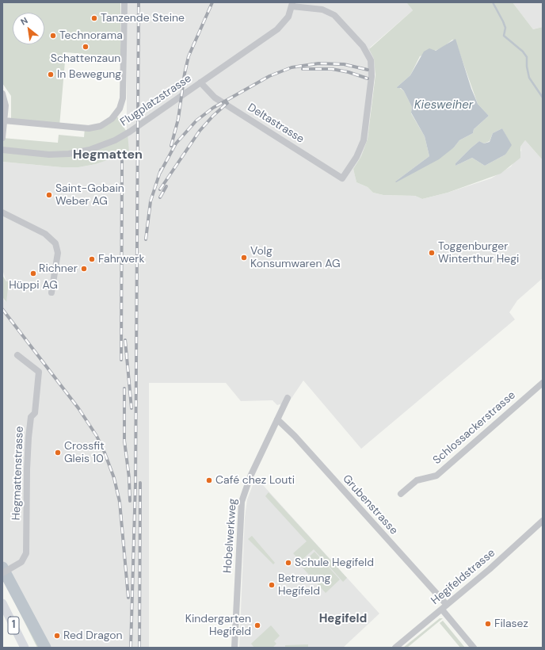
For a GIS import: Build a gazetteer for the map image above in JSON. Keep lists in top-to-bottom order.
{
  "streets": {
    "main road": ["1"],
    "street": [
      "Flugplatzstrasse",
      "Deltastrasse",
      "Schlossackerstrasse",
      "Hegmattenstrasse",
      "Grubenstrasse",
      "Hobelwerkweg",
      "Hegifeldstrasse"
    ]
  },
  "crossings": [
    ["Flugplatzstrasse", "Deltastrasse"],
    ["Grubenstrasse", "Hobelwerkweg"],
    ["Grubenstrasse", "Hegifeldstrasse"]
  ],
  "districts": ["Hegmatten", "Hegifeld"],
  "water": ["Kiesweiher"],
  "places": [
    "Tanzende Steine",
    "Technorama",
    "Schattenzaun",
    "In Bewegung",
    "Saint-Gobain Weber AG",
    "Toggenburger Winterthur Hegi",
    "Volg Konsumwaren AG",
    "Fahrwerk",
    "Richner",
    "Hüppi AG",
    "Crossfit Gleis 10",
    "Café chez Louti",
    "Schule Hegifeld",
    "Betreuung Hegifeld",
    "Filasez",
    "Kindergarten Hegifeld",
    "Red Dragon"
  ],
  "north": "top left"
}
